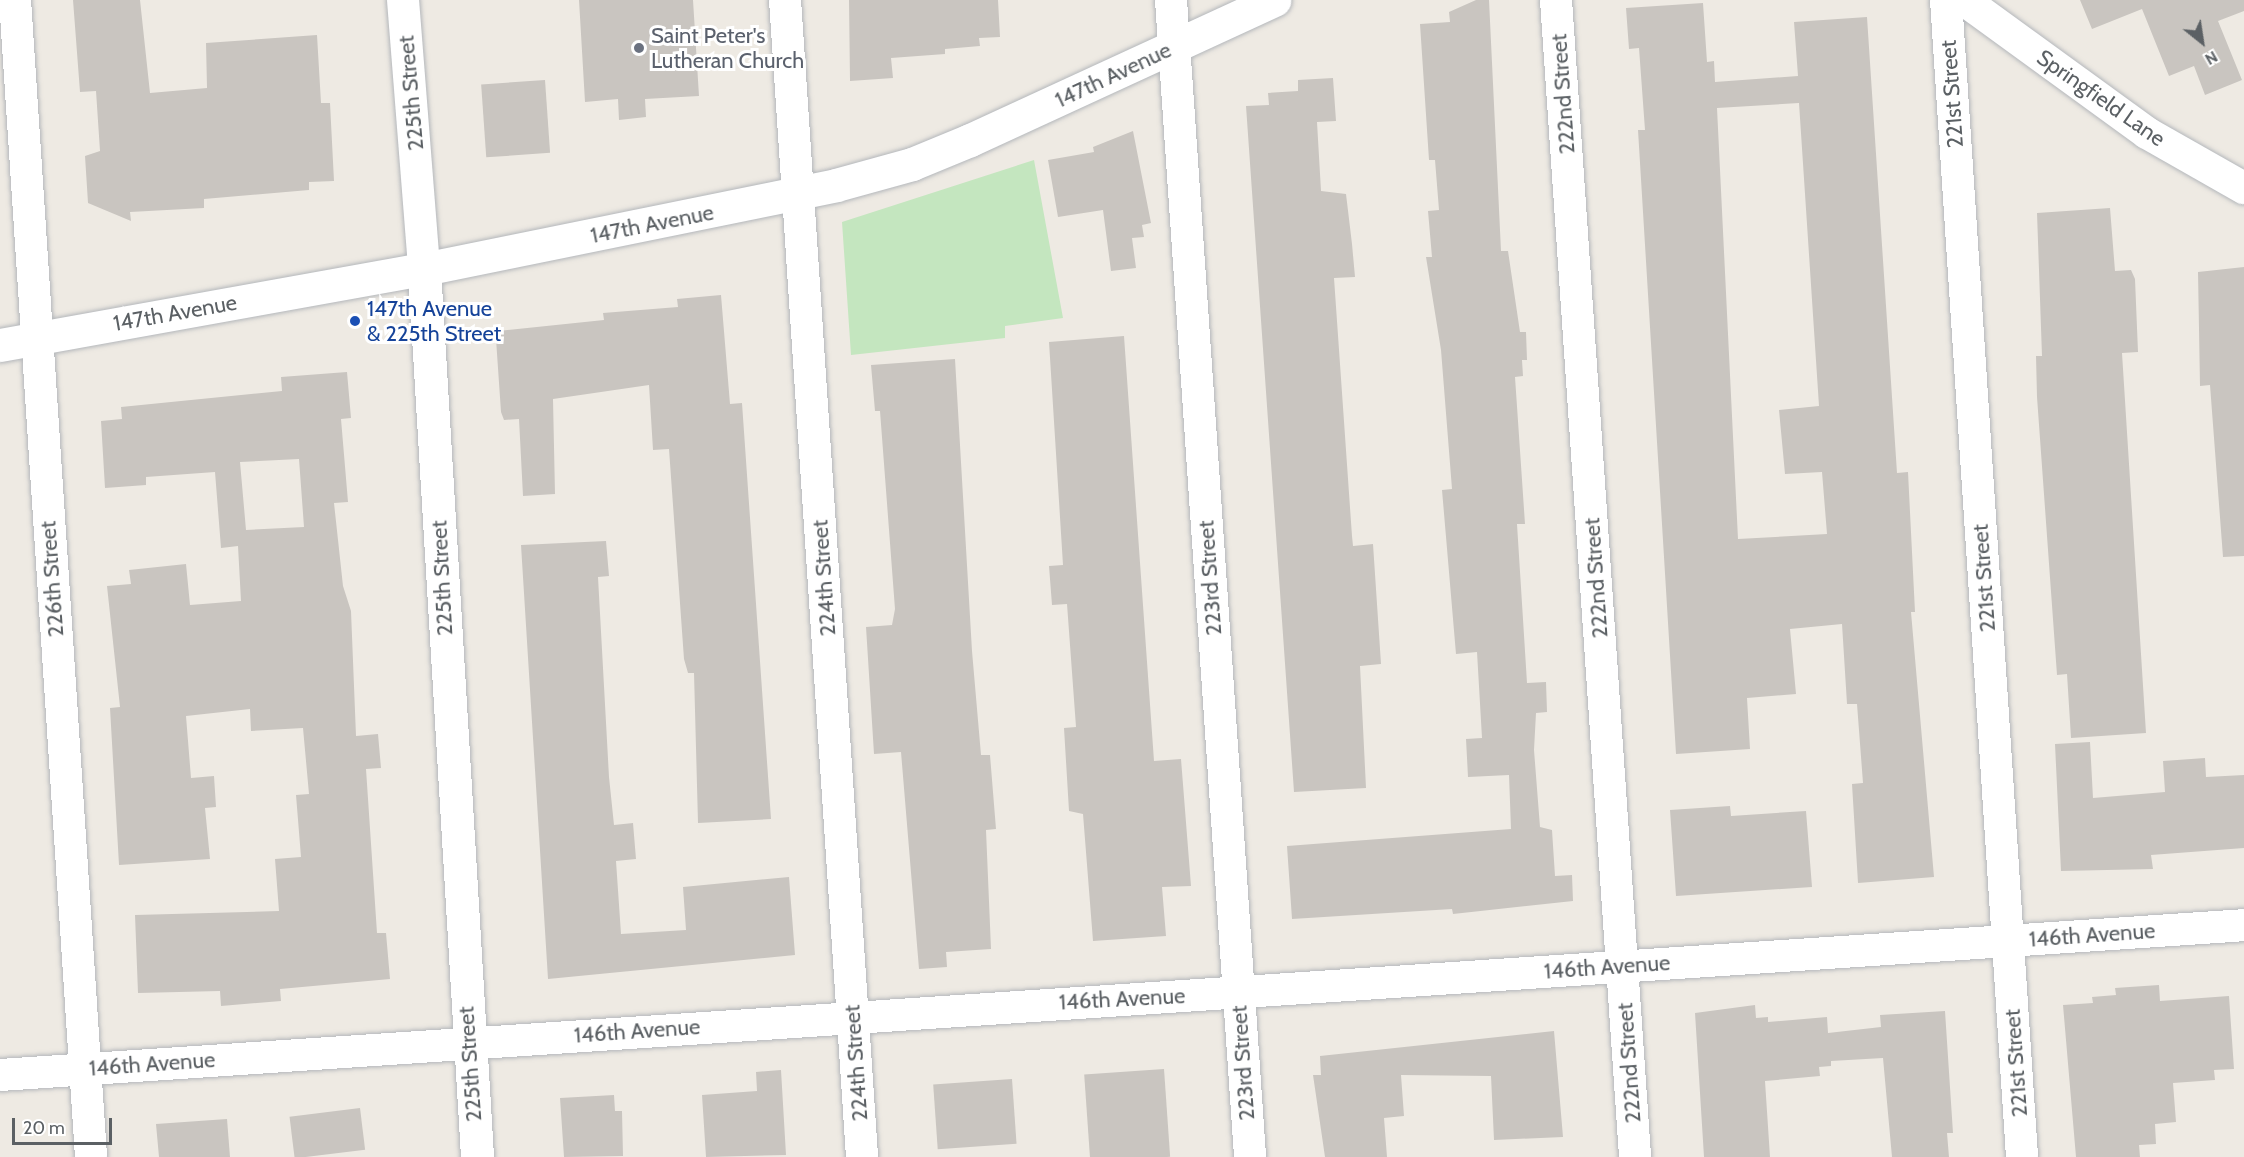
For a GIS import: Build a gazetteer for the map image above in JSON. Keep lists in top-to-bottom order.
{
  "streets": {
    "street": [
      "147th Avenue",
      "225th Street",
      "222nd Street",
      "221st Street",
      "Springfield Lane",
      "224th Street",
      "223rd Street",
      "226th Street",
      "146th Avenue"
    ]
  },
  "crossings": [
    ["147th Avenue", "225th Street"],
    ["147th Avenue", "224th Street"],
    ["147th Avenue", "223rd Street"],
    ["147th Avenue", "226th Street"],
    ["225th Street", "146th Avenue"],
    ["222nd Street", "146th Avenue"],
    ["221st Street", "146th Avenue"],
    ["224th Street", "146th Avenue"],
    ["223rd Street", "146th Avenue"],
    ["226th Street", "146th Avenue"]
  ],
  "places": ["Saint Peter's Lutheran Church", "147th Avenue & 225th Street"],
  "scale_bar": "20 m",
  "north": "bottom right"
}
